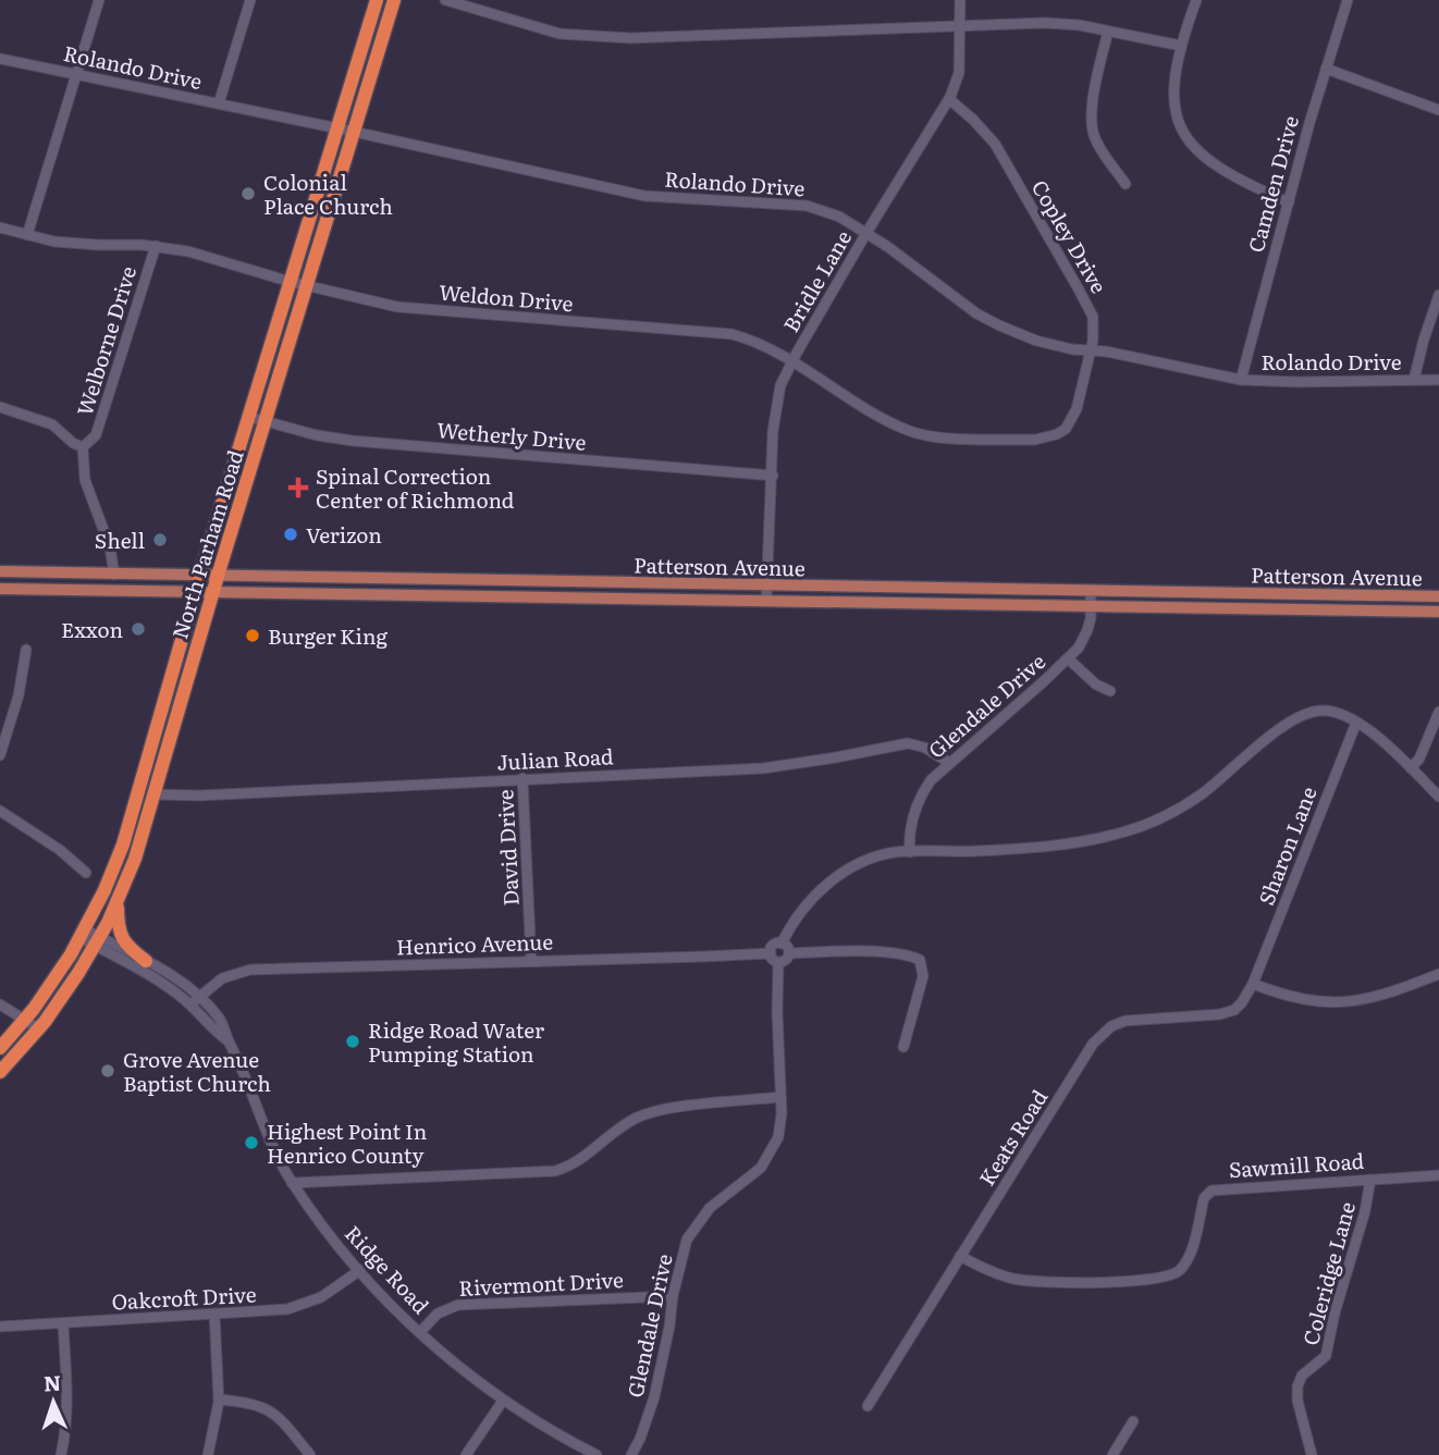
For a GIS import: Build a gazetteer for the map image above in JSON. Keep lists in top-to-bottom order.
{
  "streets": {
    "highway": ["North Parham Road"],
    "main road": ["Patterson Avenue"],
    "street": [
      "Rolando Drive",
      "Camden Drive",
      "Copley Drive",
      "Bridle Lane",
      "Weldon Drive",
      "Welborne Drive",
      "Wetherly Drive",
      "Glendale Drive",
      "Julian Road",
      "Sharon Lane",
      "David Drive",
      "Henrico Avenue",
      "Keats Road",
      "Sawmill Road",
      "Ridge Road",
      "Coleridge Lane",
      "Rivermont Drive",
      "Oakcroft Drive"
    ]
  },
  "crossings": [
    ["Rolando Drive", "Camden Drive"],
    ["Rolando Drive", "Copley Drive"],
    ["Rolando Drive", "Bridle Lane"],
    ["Rolando Drive", "North Parham Road"],
    ["Copley Drive", "Bridle Lane"],
    ["Copley Drive", "Weldon Drive"],
    ["Bridle Lane", "Weldon Drive"],
    ["Bridle Lane", "Wetherly Drive"],
    ["Bridle Lane", "Patterson Avenue"],
    ["Weldon Drive", "Welborne Drive"],
    ["Weldon Drive", "North Parham Road"],
    ["Welborne Drive", "Patterson Avenue"],
    ["Wetherly Drive", "North Parham Road"],
    ["North Parham Road", "Patterson Avenue"],
    ["North Parham Road", "Julian Road"],
    ["North Parham Road", "Ridge Road"],
    ["Patterson Avenue", "Glendale Drive"],
    ["Glendale Drive", "Julian Road"],
    ["Glendale Drive", "Henrico Avenue"],
    ["Glendale Drive", "Rivermont Drive"],
    ["Julian Road", "David Drive"],
    ["Sharon Lane", "Keats Road"],
    ["David Drive", "Henrico Avenue"],
    ["Henrico Avenue", "Ridge Road"],
    ["Keats Road", "Sawmill Road"],
    ["Sawmill Road", "Coleridge Lane"],
    ["Ridge Road", "Rivermont Drive"],
    ["Ridge Road", "Oakcroft Drive"]
  ],
  "places": {
    "other": [
      "Colonial Place Church",
      "Verizon",
      "Shell",
      "Exxon",
      "Burger King",
      "Ridge Road Water Pumping Station",
      "Grove Avenue Baptist Church",
      "Highest Point In Henrico County"
    ],
    "health": ["Spinal Correction Center of Richmond"]
  },
  "north": "top"
}
